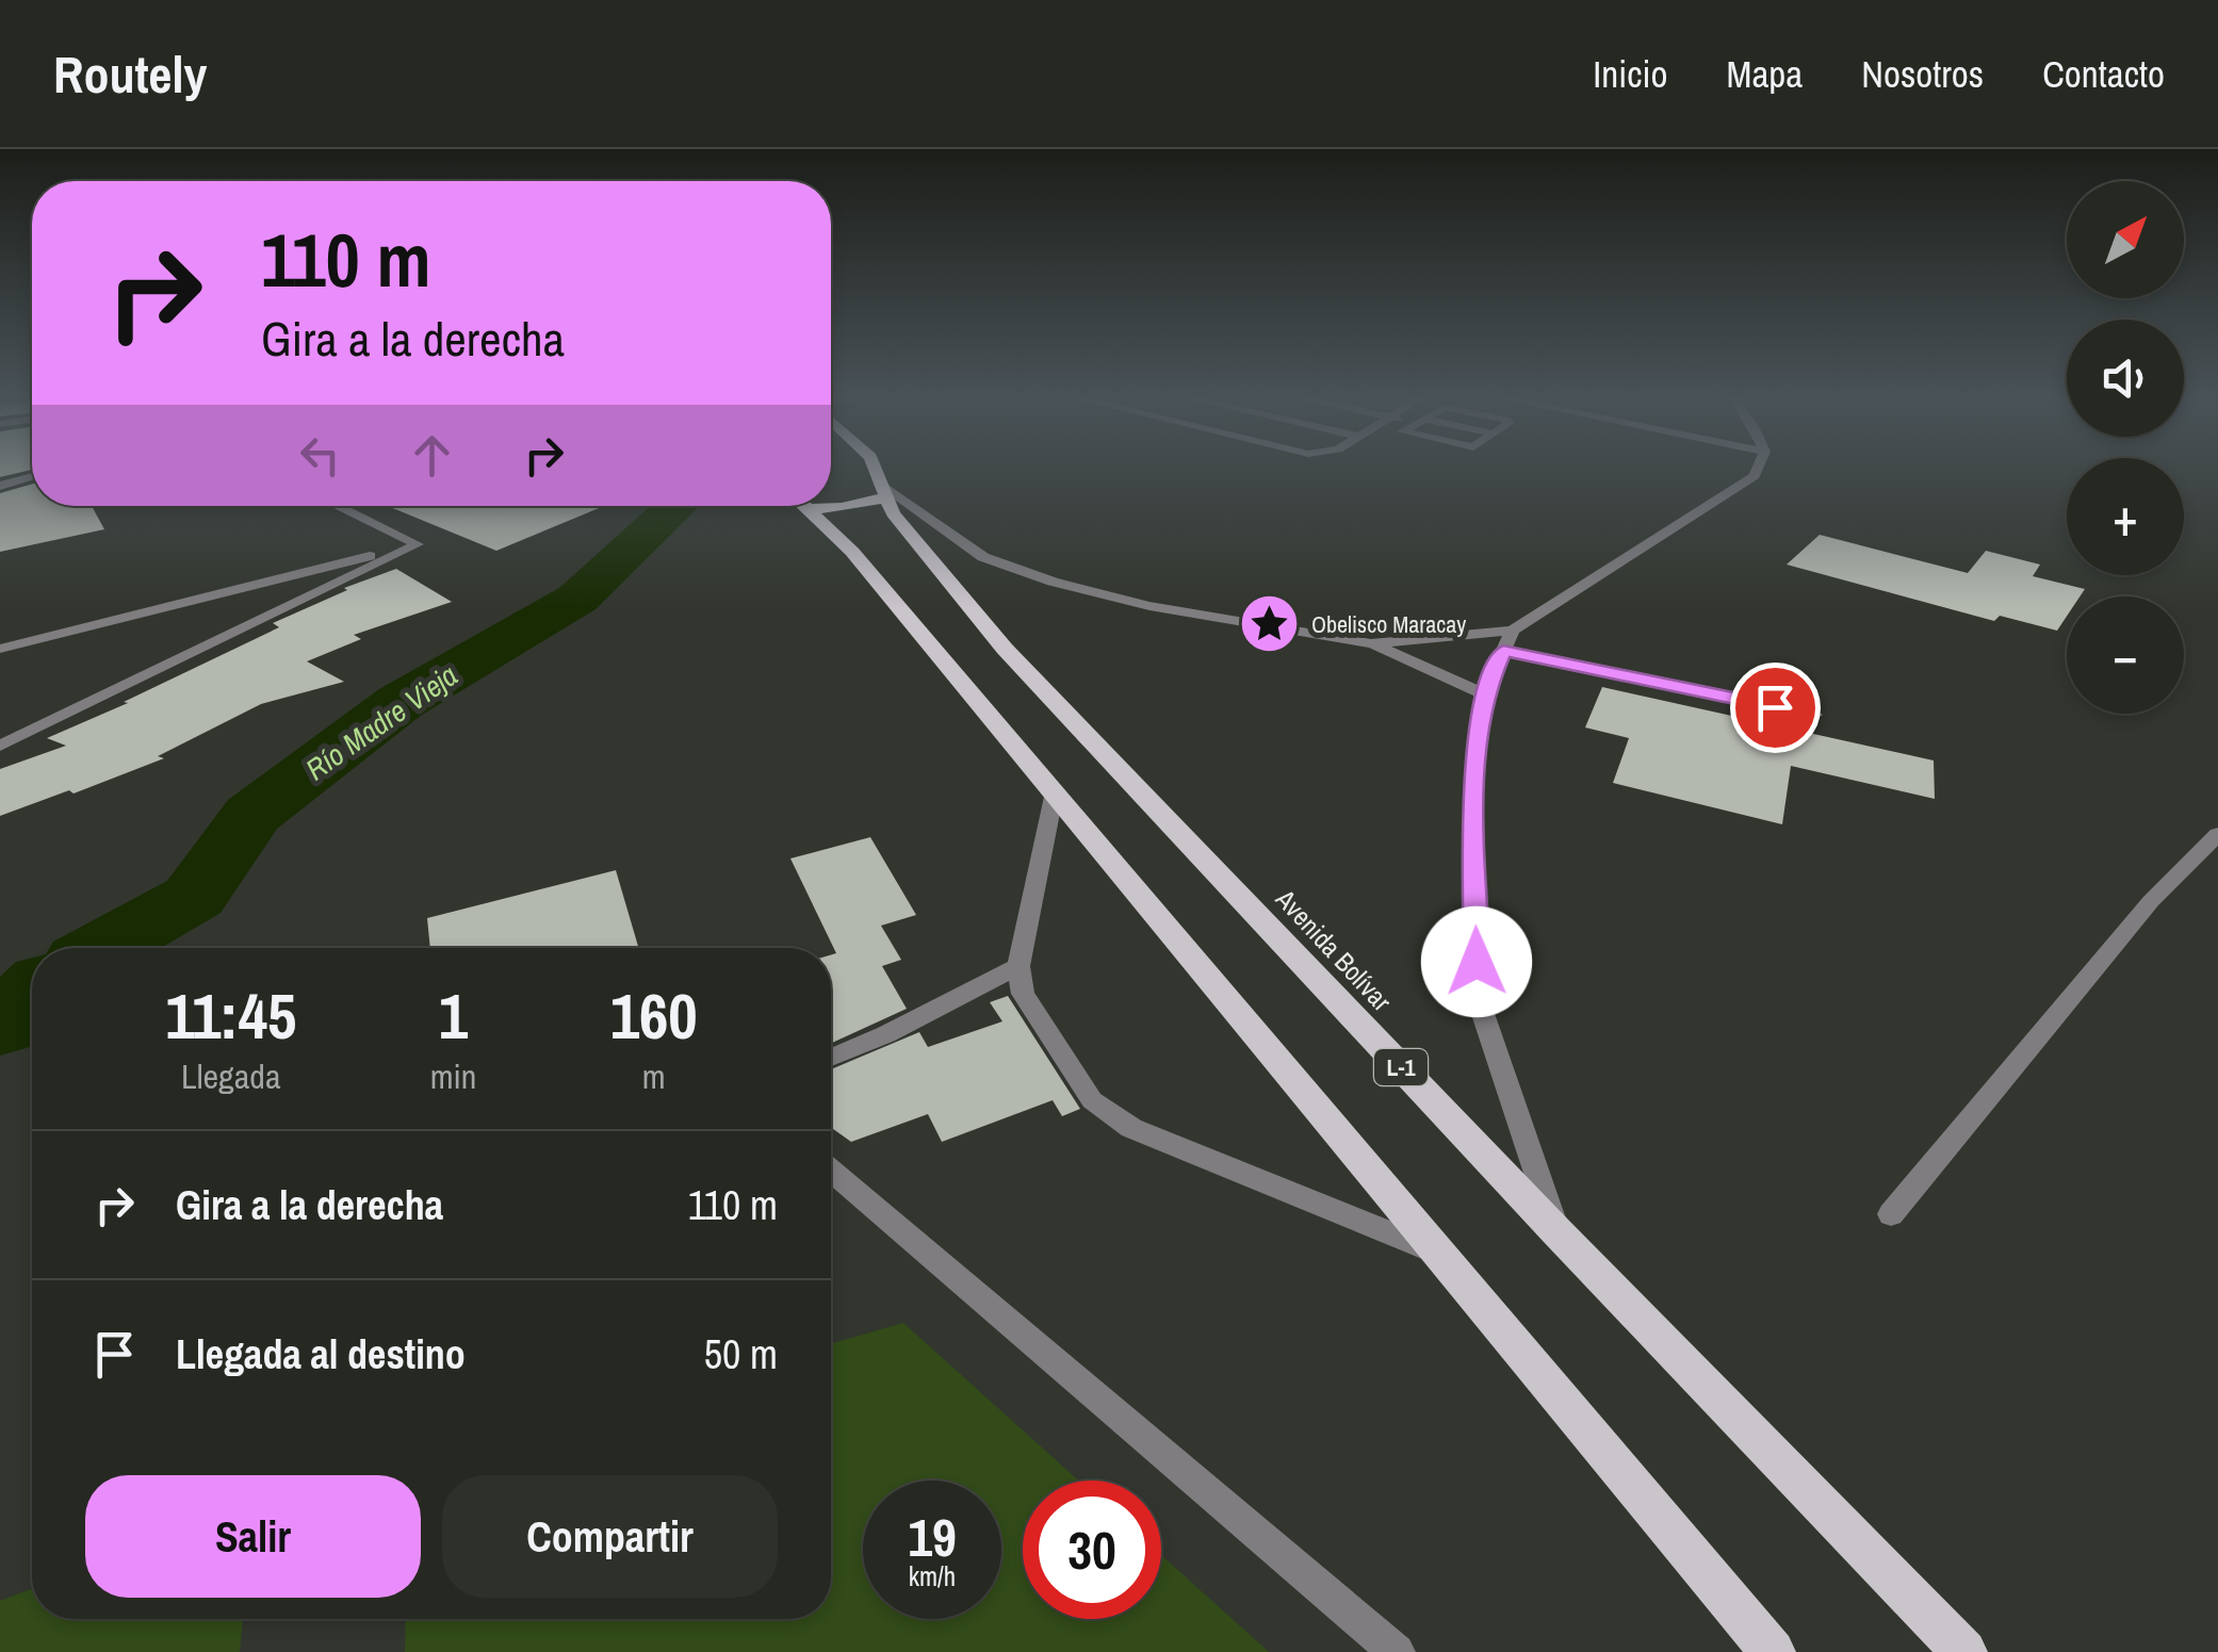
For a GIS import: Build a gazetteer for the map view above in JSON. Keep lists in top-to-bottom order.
{
  "streets": {
    "main road": ["Avenida Bolívar", "L-1"]
  },
  "water": ["Río Madre Vieja"],
  "places": {
    "place": ["Obelisco Maracay"]
  },
  "north": "top right",
  "page": {
    "header": "Routely",
    "nav": [
      "Inicio",
      "Mapa",
      "Nosotros",
      "Contacto"
    ],
    "map_buttons": ["+", "−"],
    "turn": ["110 m", "Gira a la derecha"],
    "eta": [
      "11:45",
      "Llegada",
      "1",
      "min",
      "160",
      "m"
    ],
    "list": [
      {
        "name": "Gira a la derecha",
        "value": "110 m"
      },
      {
        "name": "Llegada al destino",
        "value": "50 m"
      }
    ],
    "buttons": ["Salir", "Compartir"],
    "speed": "19 km/h",
    "limit": "30"
  }
}
